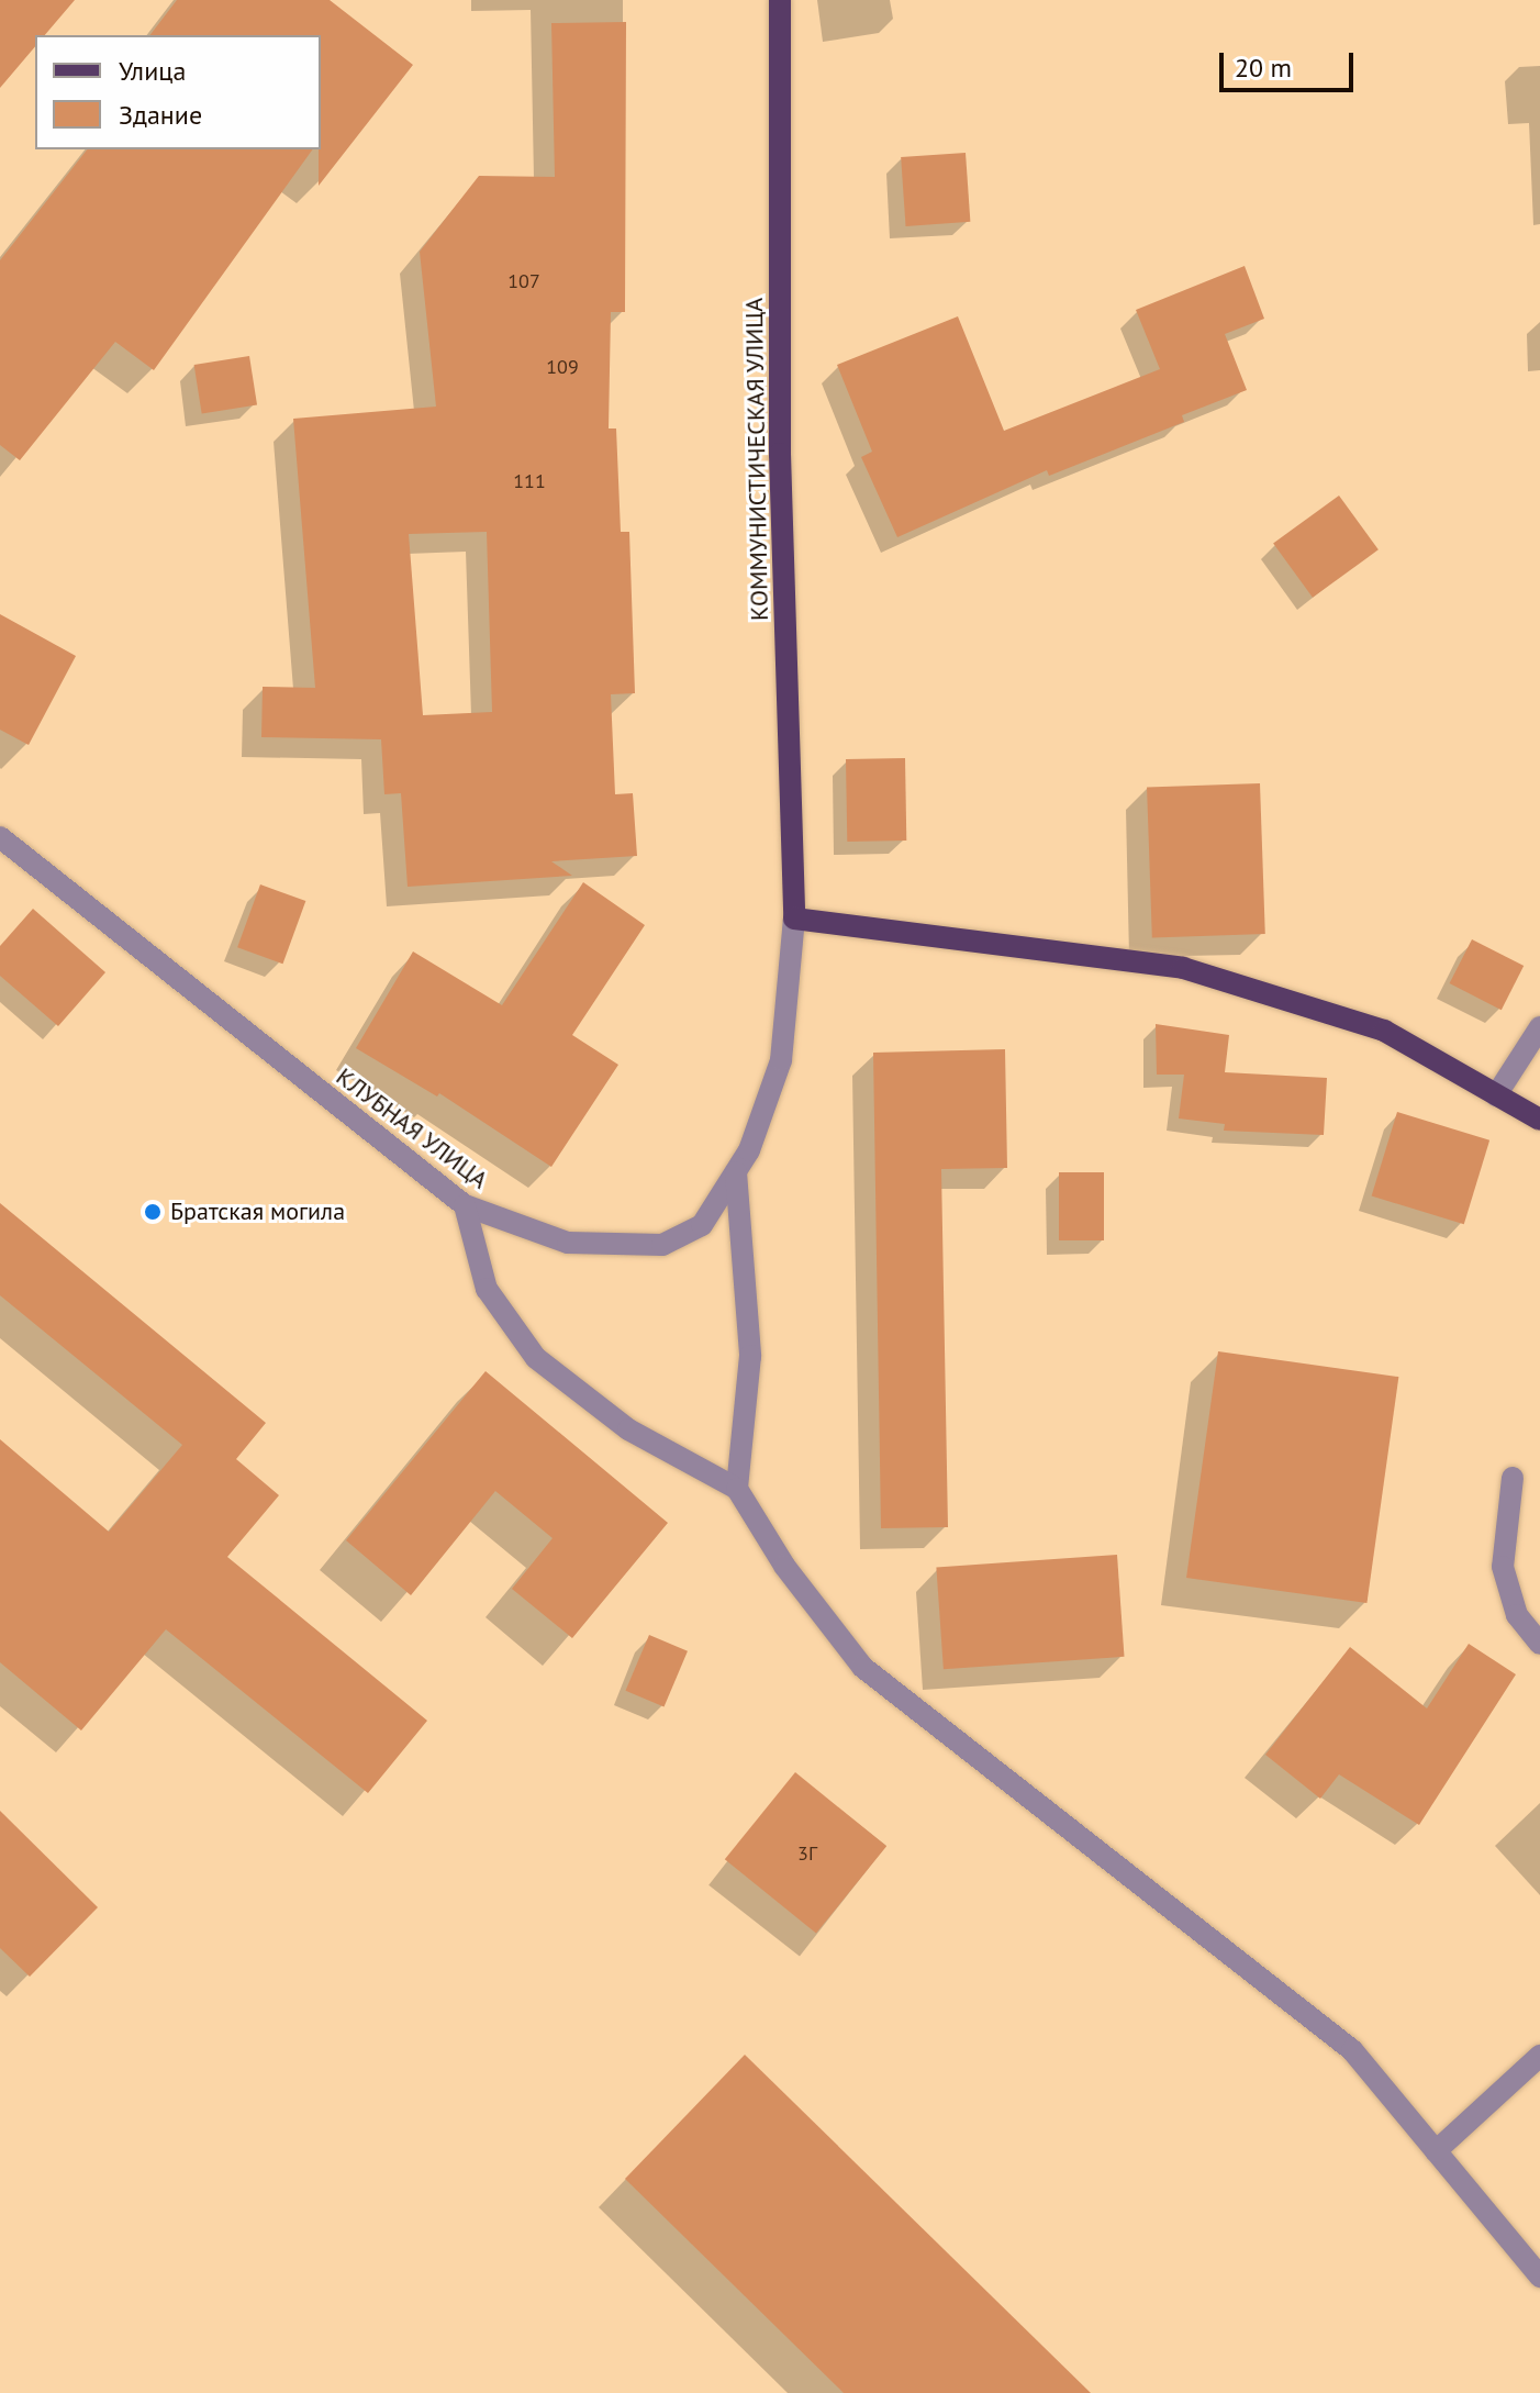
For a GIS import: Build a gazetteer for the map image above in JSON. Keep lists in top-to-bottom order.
{
  "streets": {
    "main road": ["КОММУНИСТИЧЕСКАЯ УЛИЦА"],
    "street": ["КЛУБНАЯ УЛИЦА"]
  },
  "crossings": [
    ["КОММУНИСТИЧЕСКАЯ УЛИЦА", "КЛУБНАЯ УЛИЦА"]
  ],
  "places": ["Братская могила"],
  "house_numbers": [
    "107",
    "109",
    "111",
    "3Г"
  ],
  "legend": ["Улица", "Здание"],
  "scale_bar": "20 m"
}
